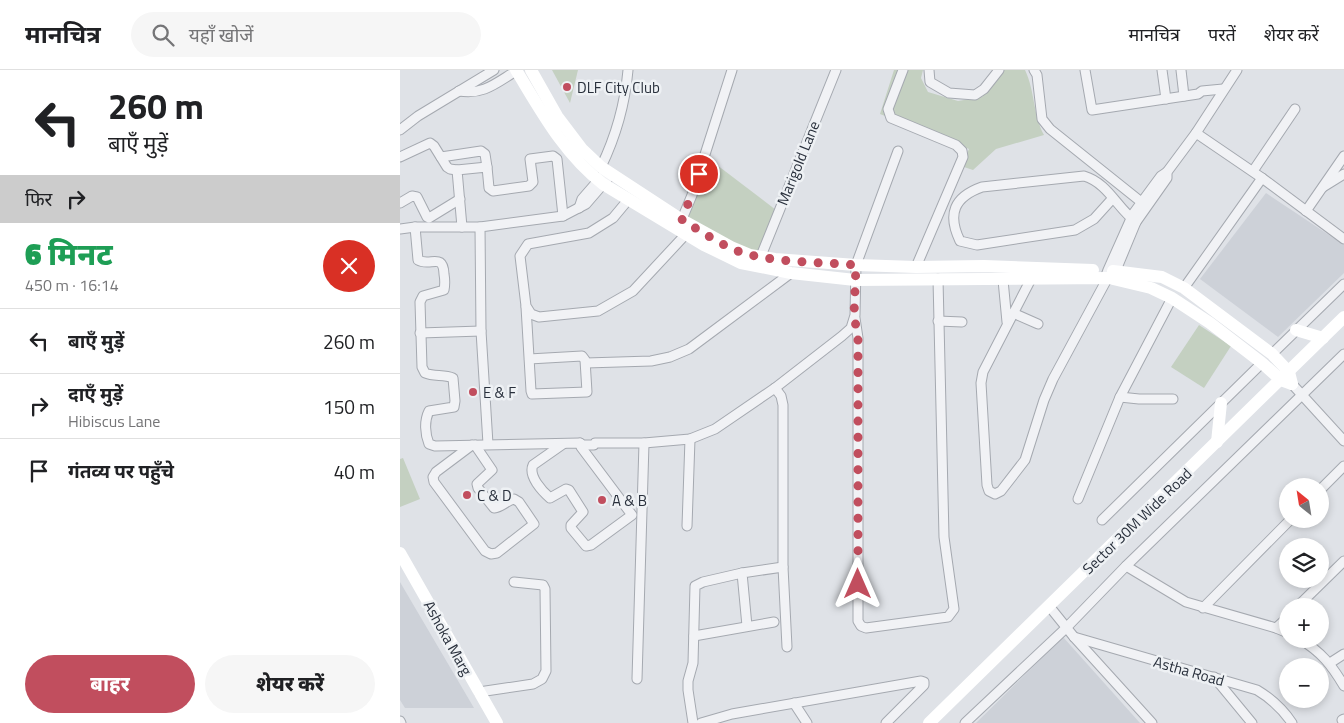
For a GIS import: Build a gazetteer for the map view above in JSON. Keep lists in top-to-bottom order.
{
  "streets": {
    "street": [
      "Marigold Lane",
      "Sector 30M Wide Road",
      "Ashoka Marg",
      "Astha Road"
    ]
  },
  "places": [
    "DLF City Club",
    "E & F",
    "C & D",
    "A & B"
  ],
  "north": "top left",
  "page": {
    "header": "मानचित्र",
    "search": "यहाँ खोजें",
    "nav": ["मानचित्र", "परतें", "शेयर करें"],
    "turn": ["260 m", "बाएँ मुड़ें"],
    "then": "फिर",
    "heading": ["6 मिनट", "450 m · 16:14"],
    "list": [
      {
        "name": "बाएँ मुड़ें",
        "value": "260 m"
      },
      {
        "name": "दाएँ मुड़ें",
        "note": "Hibiscus Lane",
        "value": "150 m"
      },
      {
        "name": "गंतव्य पर पहुँचे",
        "value": "40 m"
      }
    ],
    "map_buttons": ["+", "−"],
    "buttons": ["बाहर", "शेयर करें"]
  }
}
